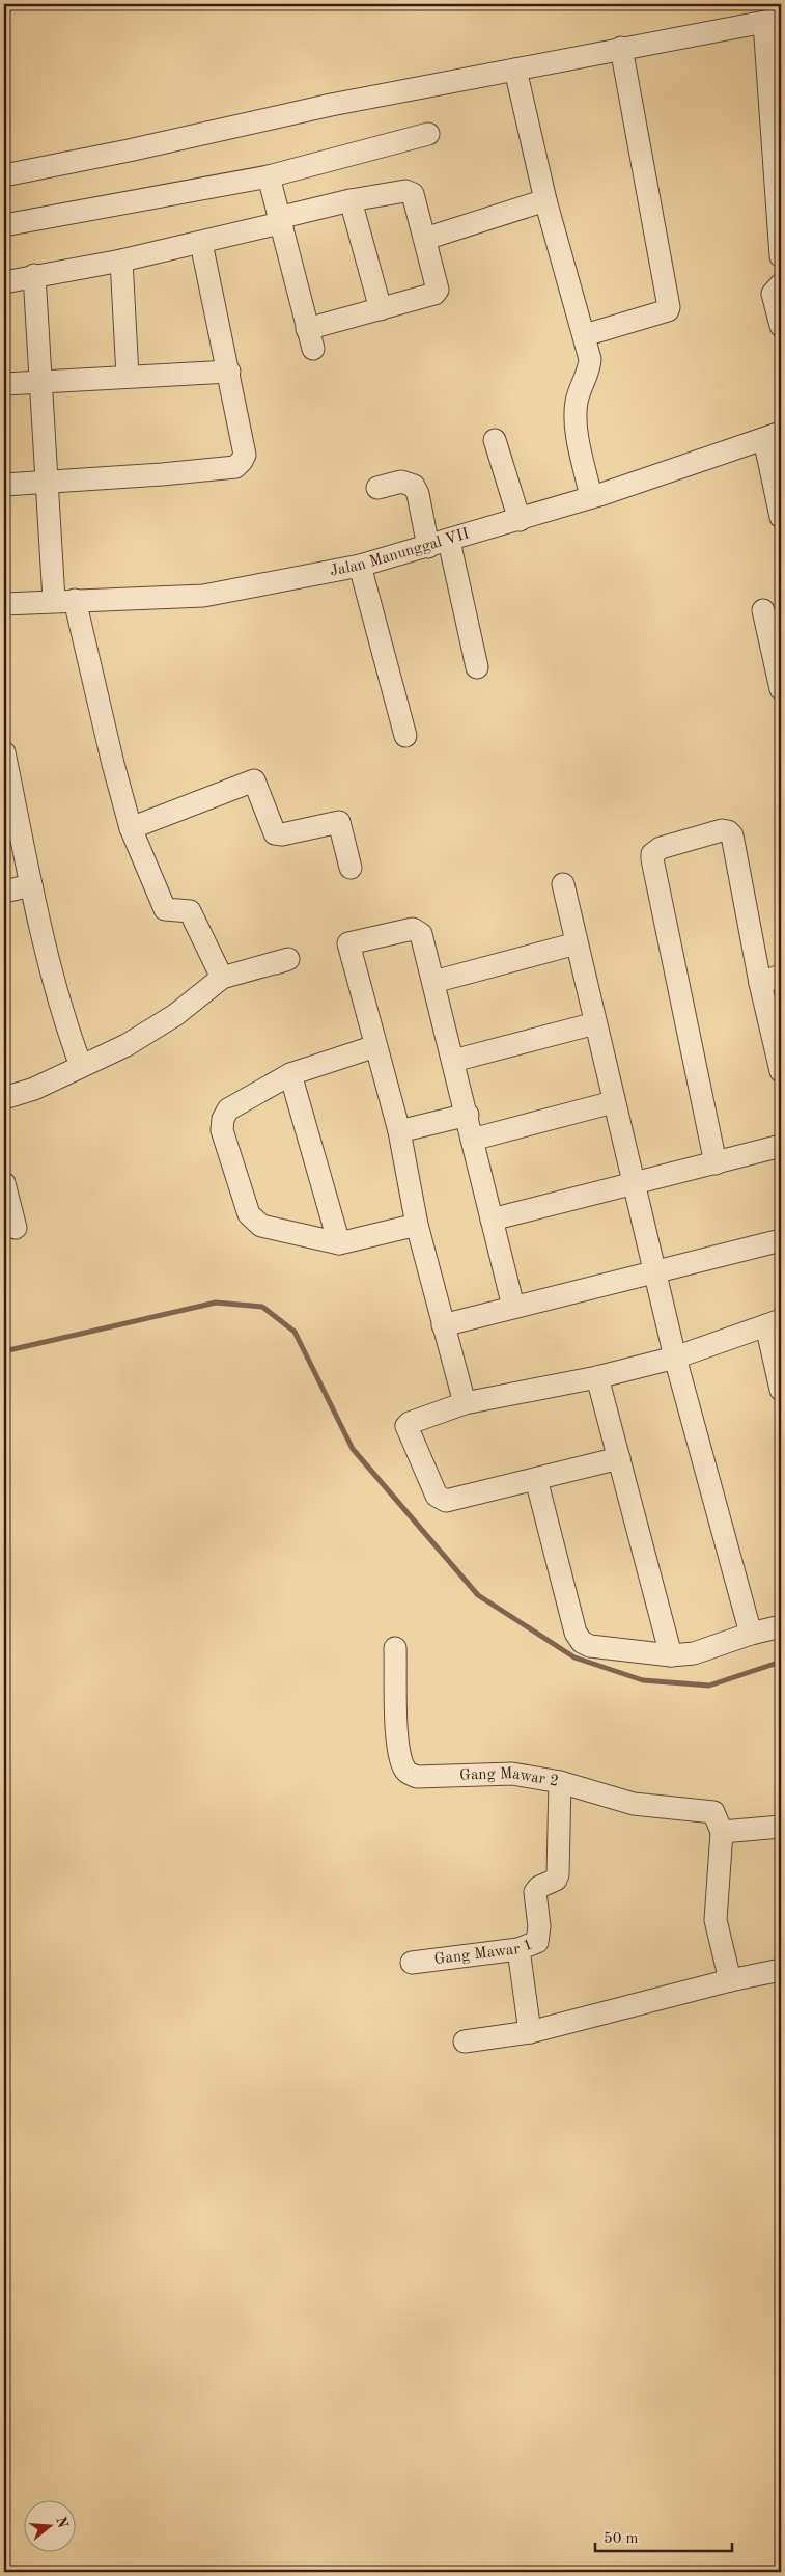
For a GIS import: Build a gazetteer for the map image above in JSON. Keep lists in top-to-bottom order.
{
  "streets": {
    "street": ["Jalan Manunggal VII", "Gang Mawar 2", "Gang Mawar 1"]
  },
  "crossings": [
    ["Gang Mawar 2", "Gang Mawar 1"]
  ],
  "scale_bar": "50 m",
  "north": "right"
}
